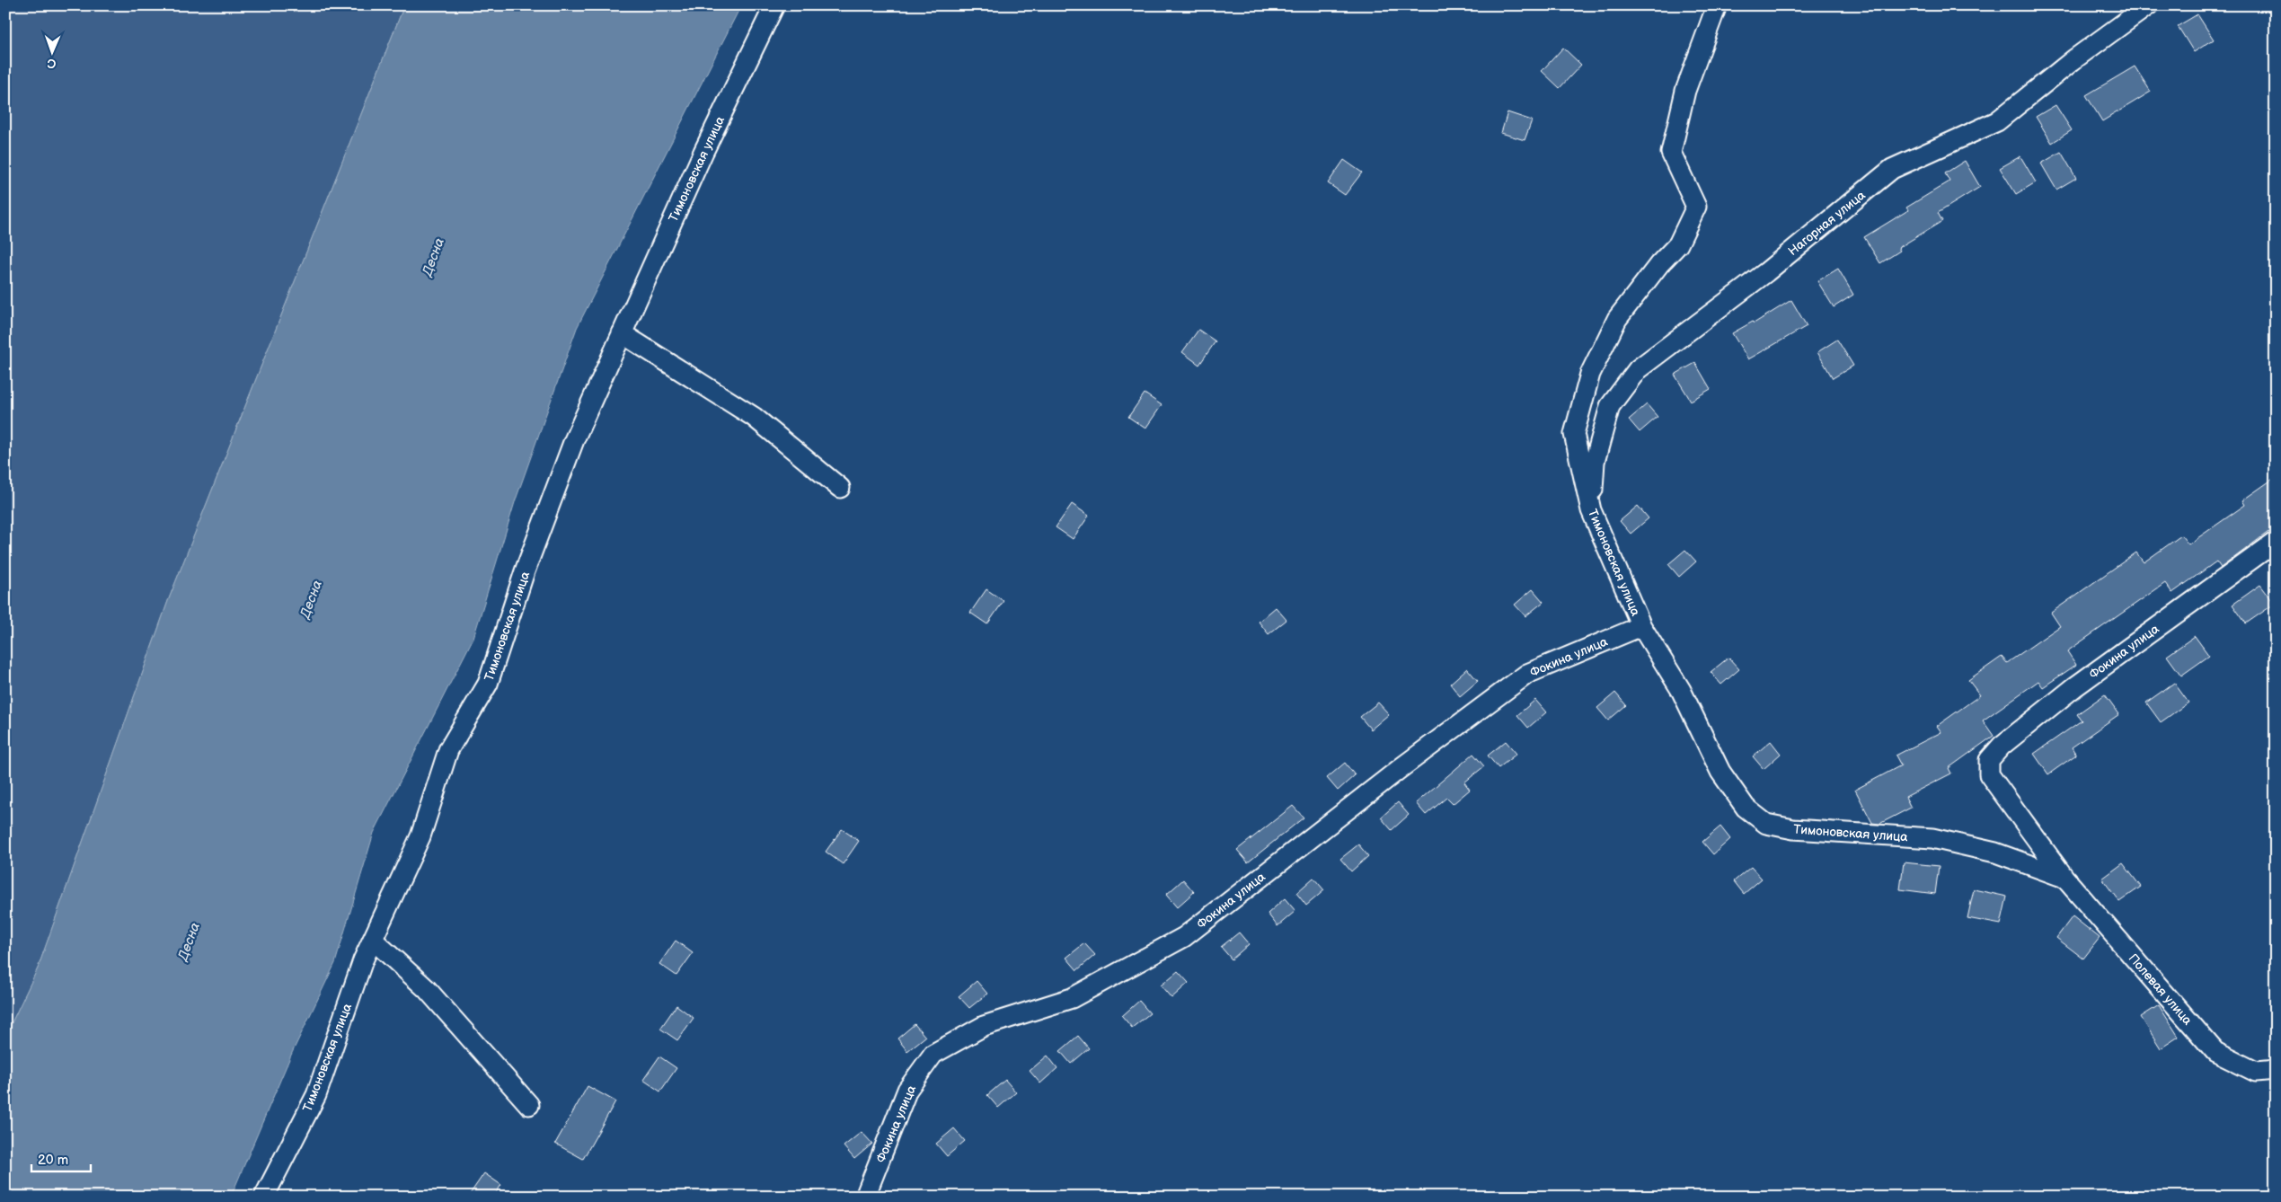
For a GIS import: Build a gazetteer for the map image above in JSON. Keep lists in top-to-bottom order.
{
  "streets": {
    "street": [
      "Тимоновская улица",
      "Нагорная улица",
      "Фокина улица",
      "Полевая улица"
    ]
  },
  "crossings": [
    ["Тимоновская улица", "Нагорная улица"],
    ["Тимоновская улица", "Фокина улица"],
    ["Тимоновская улица", "Полевая улица"],
    ["Фокина улица", "Полевая улица"]
  ],
  "water": ["Десна"],
  "scale_bar": "20 m",
  "north": "bottom"
}
